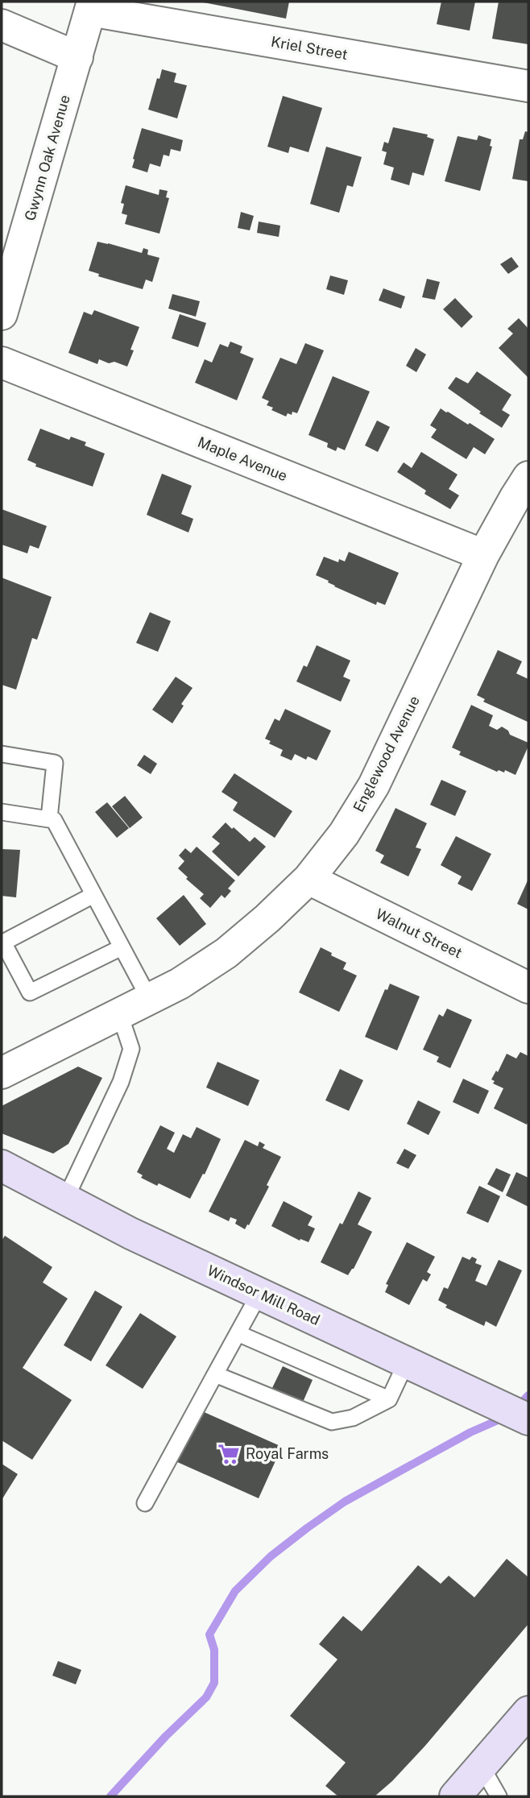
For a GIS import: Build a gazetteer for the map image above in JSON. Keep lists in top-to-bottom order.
{
  "streets": {
    "main road": ["Windsor Mill Road"],
    "street": [
      "Kriel Street",
      "Gwynn Oak Avenue",
      "Maple Avenue",
      "Englewood Avenue",
      "Walnut Street"
    ]
  },
  "crossings": [
    ["Kriel Street", "Gwynn Oak Avenue"],
    ["Maple Avenue", "Englewood Avenue"],
    ["Englewood Avenue", "Walnut Street"]
  ],
  "places": {
    "supermarket": ["Royal Farms"]
  }
}
